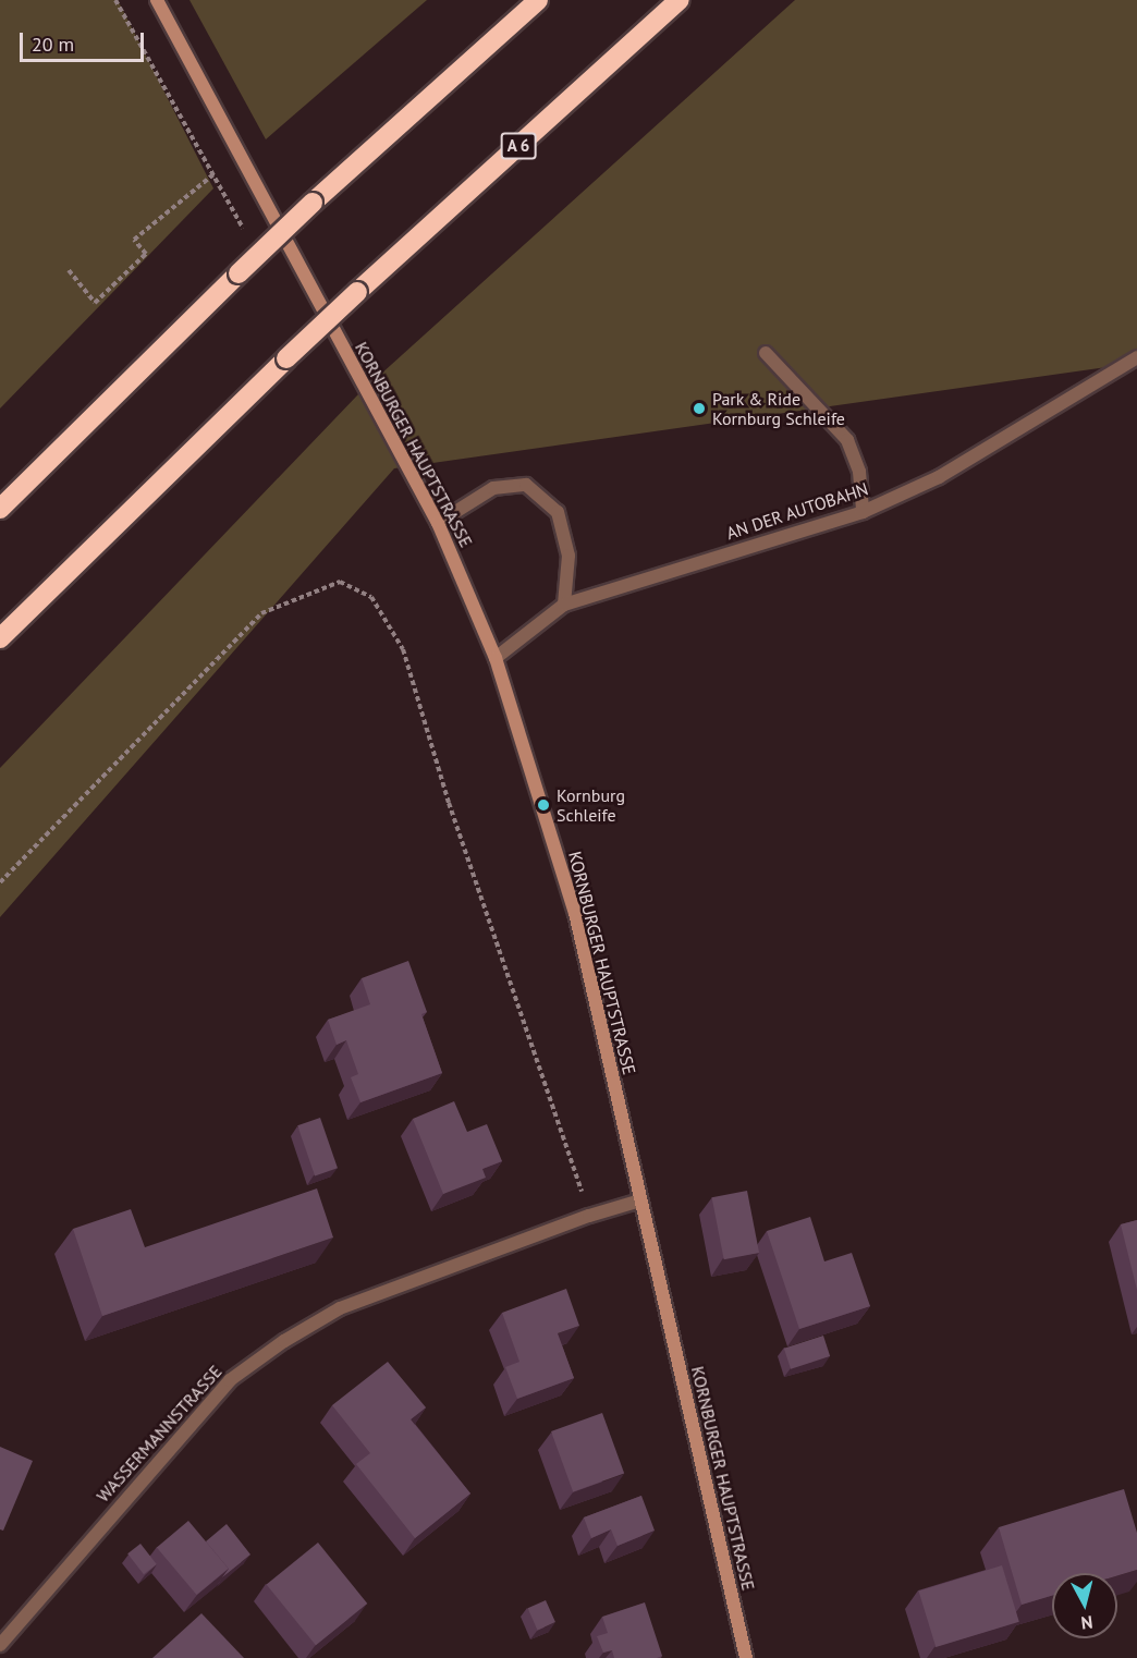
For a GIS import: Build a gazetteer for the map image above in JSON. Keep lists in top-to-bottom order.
{
  "streets": {
    "highway": ["A 6"],
    "main road": ["KORNBURGER HAUPTSTRASSE"],
    "street": ["AN DER AUTOBAHN", "WASSERMANNSTRASSE"]
  },
  "crossings": [
    ["KORNBURGER HAUPTSTRASSE", "AN DER AUTOBAHN"],
    ["KORNBURGER HAUPTSTRASSE", "WASSERMANNSTRASSE"]
  ],
  "places": ["Park & Ride Kornburg Schleife", "Kornburg Schleife"],
  "scale_bar": "20 m",
  "north": "bottom"
}
